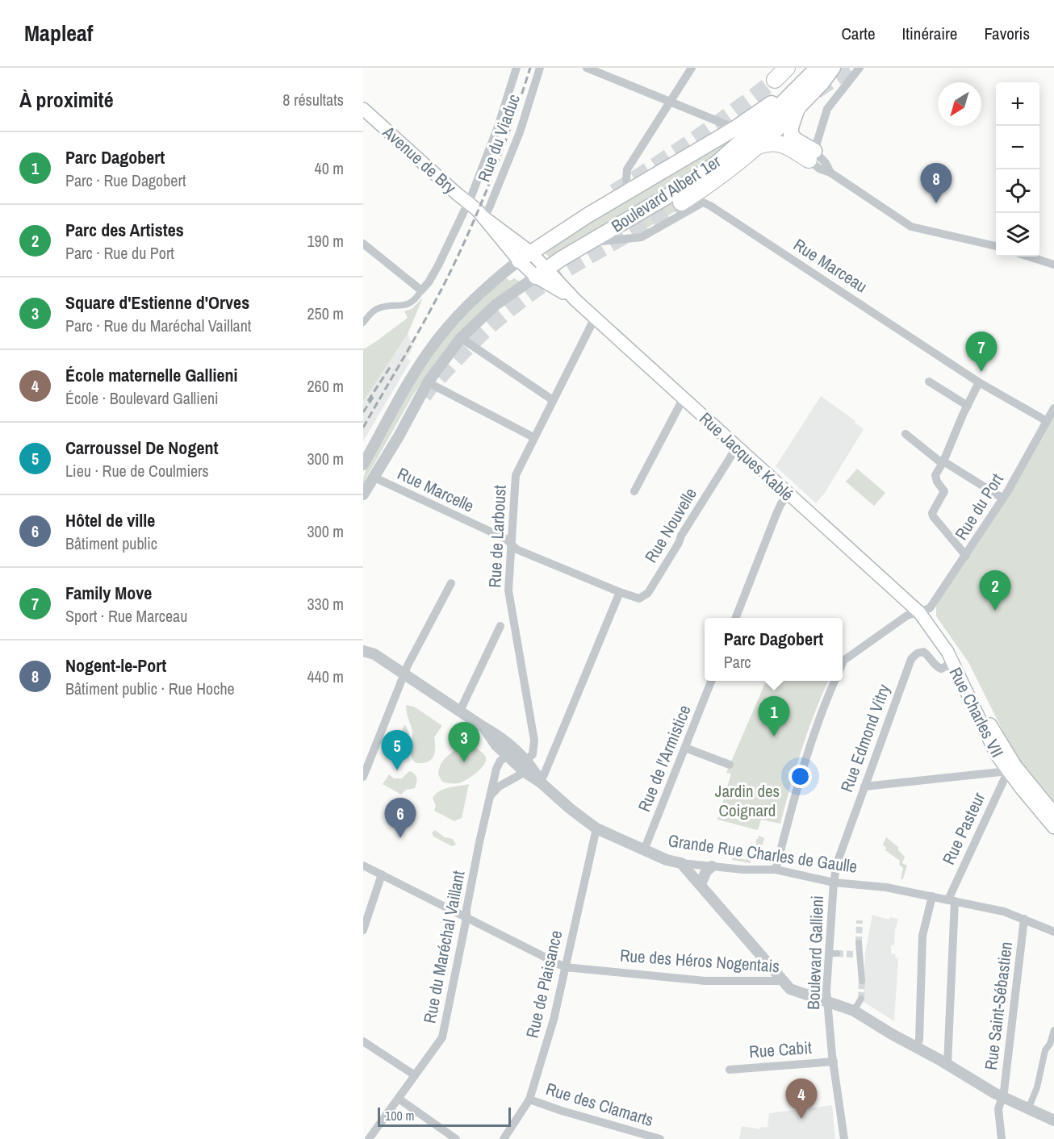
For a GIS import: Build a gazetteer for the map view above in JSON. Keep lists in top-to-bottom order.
{
  "streets": {
    "main road": [
      "Avenue de Bry",
      "Boulevard Albert 1er",
      "Rue Jacques Kablé",
      "Rue Charles VII"
    ],
    "street": [
      "Rue du Viaduc",
      "Rue Marceau",
      "Rue Marcelle",
      "Rue du Port",
      "Rue Nouvelle",
      "Rue de Larboust",
      "Rue Edmond Vitry",
      "Rue de l'Armistice",
      "Rue Pasteur",
      "Grande Rue Charles de Gaulle",
      "Rue du Maréchal Vaillant",
      "Boulevard Gallieni",
      "Rue des Héros Nogentais",
      "Rue de Plaisance",
      "Rue Saint-Sébastien",
      "Rue Cabit",
      "Rue des Clamarts"
    ]
  },
  "crossings": [
    ["Rue du Viaduc", "Avenue de Bry"],
    ["Boulevard Albert 1er", "Rue Marceau"],
    ["Boulevard Albert 1er", "Rue Jacques Kablé"],
    ["Boulevard Albert 1er", "Rue Marcelle"],
    ["Rue Marceau", "Rue du Port"],
    ["Rue Jacques Kablé", "Rue du Port"],
    ["Rue Jacques Kablé", "Rue Nouvelle"],
    ["Rue Jacques Kablé", "Rue de Larboust"],
    ["Rue Jacques Kablé", "Rue Charles VII"],
    ["Rue Marcelle", "Rue Nouvelle"],
    ["Rue Marcelle", "Rue de Larboust"],
    ["Rue du Port", "Rue Charles VII"],
    ["Rue de Larboust", "Grande Rue Charles de Gaulle"],
    ["Rue Charles VII", "Rue Edmond Vitry"],
    ["Rue Charles VII", "Rue Pasteur"],
    ["Rue Edmond Vitry", "Grande Rue Charles de Gaulle"],
    ["Rue Edmond Vitry", "Boulevard Gallieni"],
    ["Rue de l'Armistice", "Grande Rue Charles de Gaulle"],
    ["Rue Pasteur", "Grande Rue Charles de Gaulle"],
    ["Grande Rue Charles de Gaulle", "Rue du Maréchal Vaillant"],
    ["Grande Rue Charles de Gaulle", "Boulevard Gallieni"],
    ["Grande Rue Charles de Gaulle", "Rue de Plaisance"],
    ["Grande Rue Charles de Gaulle", "Rue Saint-Sébastien"],
    ["Rue du Maréchal Vaillant", "Rue des Héros Nogentais"],
    ["Boulevard Gallieni", "Rue des Héros Nogentais"],
    ["Boulevard Gallieni", "Rue Cabit"],
    ["Rue des Héros Nogentais", "Rue de Plaisance"],
    ["Rue des Héros Nogentais", "Rue Saint-Sébastien"],
    ["Rue de Plaisance", "Rue des Clamarts"]
  ],
  "parks": ["Jardin des Coignard"],
  "scale_bar": "100 m",
  "north": "bottom left",
  "page": {
    "header": "Mapleaf",
    "nav": ["Carte", "Itinéraire", "Favoris"],
    "heading": ["À proximité", "8 résultats"],
    "map_buttons": ["+", "−"],
    "list": [
      {
        "mark": "1",
        "name": "Parc Dagobert",
        "note": "Parc · Rue Dagobert",
        "value": "40 m"
      },
      {
        "mark": "2",
        "name": "Parc des Artistes",
        "note": "Parc · Rue du Port",
        "value": "190 m"
      },
      {
        "mark": "3",
        "name": "Square d'Estienne d'Orves",
        "note": "Parc · Rue du Maréchal Vaillant",
        "value": "250 m"
      },
      {
        "mark": "4",
        "name": "École maternelle Gallieni",
        "note": "École · Boulevard Gallieni",
        "value": "260 m"
      },
      {
        "mark": "5",
        "name": "Carroussel De Nogent",
        "note": "Lieu · Rue de Coulmiers",
        "value": "300 m"
      },
      {
        "mark": "6",
        "name": "Hôtel de ville",
        "note": "Bâtiment public",
        "value": "300 m"
      },
      {
        "mark": "7",
        "name": "Family Move",
        "note": "Sport · Rue Marceau",
        "value": "330 m"
      },
      {
        "mark": "8",
        "name": "Nogent-le-Port",
        "note": "Bâtiment public · Rue Hoche",
        "value": "440 m"
      }
    ],
    "pins": [
      "8",
      "7",
      "2",
      "1",
      "3",
      "5",
      "6",
      "4"
    ],
    "popup": ["Parc Dagobert", "Parc"],
    "scale": "100 m"
  }
}
